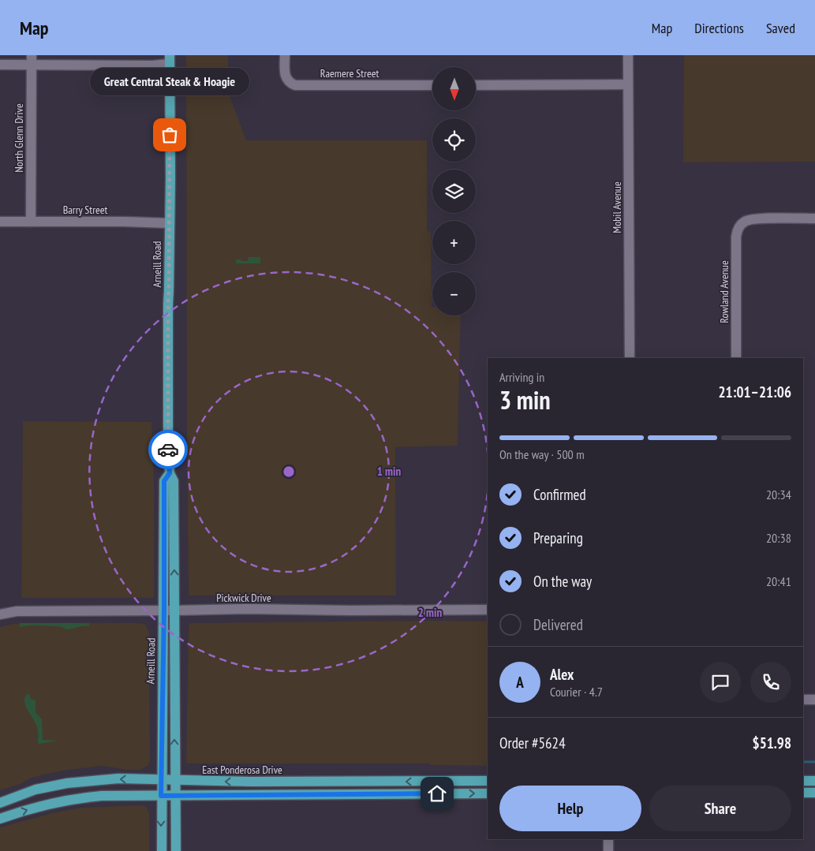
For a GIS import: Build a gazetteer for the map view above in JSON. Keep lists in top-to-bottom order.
{
  "streets": {
    "main road": ["Arneill Road", "East Ponderosa Drive"],
    "street": [
      "Raemere Street",
      "North Glenn Drive",
      "Mobil Avenue",
      "Barry Street",
      "Rowland Avenue",
      "Pickwick Drive"
    ]
  },
  "crossings": [
    ["North Glenn Drive", "Barry Street"],
    ["Barry Street", "Arneill Road"],
    ["Arneill Road", "Pickwick Drive"],
    ["Arneill Road", "East Ponderosa Drive"]
  ],
  "places": ["Great Central Steak & Hoagie"],
  "north": "bottom",
  "page": {
    "header": "Map",
    "nav": ["Map", "Directions", "Saved"],
    "map_buttons": ["+", "−"],
    "bubble": "Great Central Steak & Hoagie",
    "heading": ["3 min", "Arriving in", "21:01–21:06"],
    "panel": [
      "Alex",
      "Courier · 4.7",
      "Order #5624",
      "$51.98"
    ],
    "bar": "On the way · 500 m",
    "list": [
      ["Confirmed", "20:34"],
      ["Preparing", "20:38"],
      ["On the way", "20:41"],
      "Delivered"
    ],
    "round": "A",
    "buttons": ["Help", "Share"]
  },
  "rings": ["1 min", "2 min"]
}
